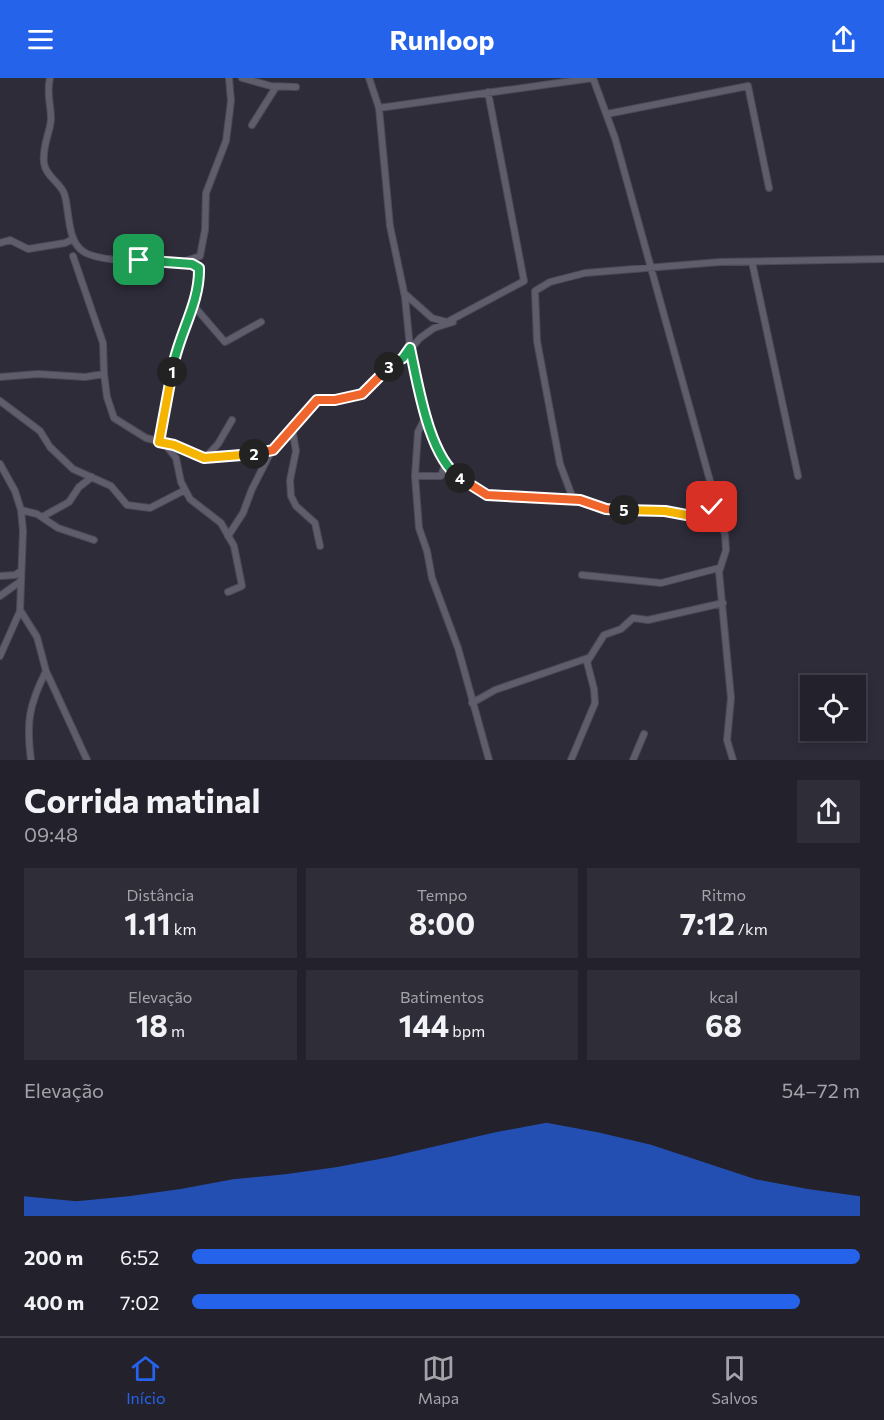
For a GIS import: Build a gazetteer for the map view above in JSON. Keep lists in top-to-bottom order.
{
  "page": {
    "header": "Runloop",
    "pins": [
      "3",
      "1",
      "2",
      "4",
      "5"
    ],
    "heading": ["Corrida matinal", "09:48"],
    "stats": [
      ["Distância", "1.11 km"],
      ["Tempo", "8:00"],
      ["Ritmo", "7:12 /km"],
      ["Elevação", "18 m"],
      ["Batimentos", "144 bpm"],
      ["kcal", "68"]
    ],
    "chart": ["Elevação", "54–72 m"],
    "list": [
      {
        "name": "200 m",
        "note": "6:52"
      },
      {
        "name": "400 m",
        "note": "7:02"
      }
    ],
    "tabs": ["Início", "Mapa", "Salvos"]
  }
}
